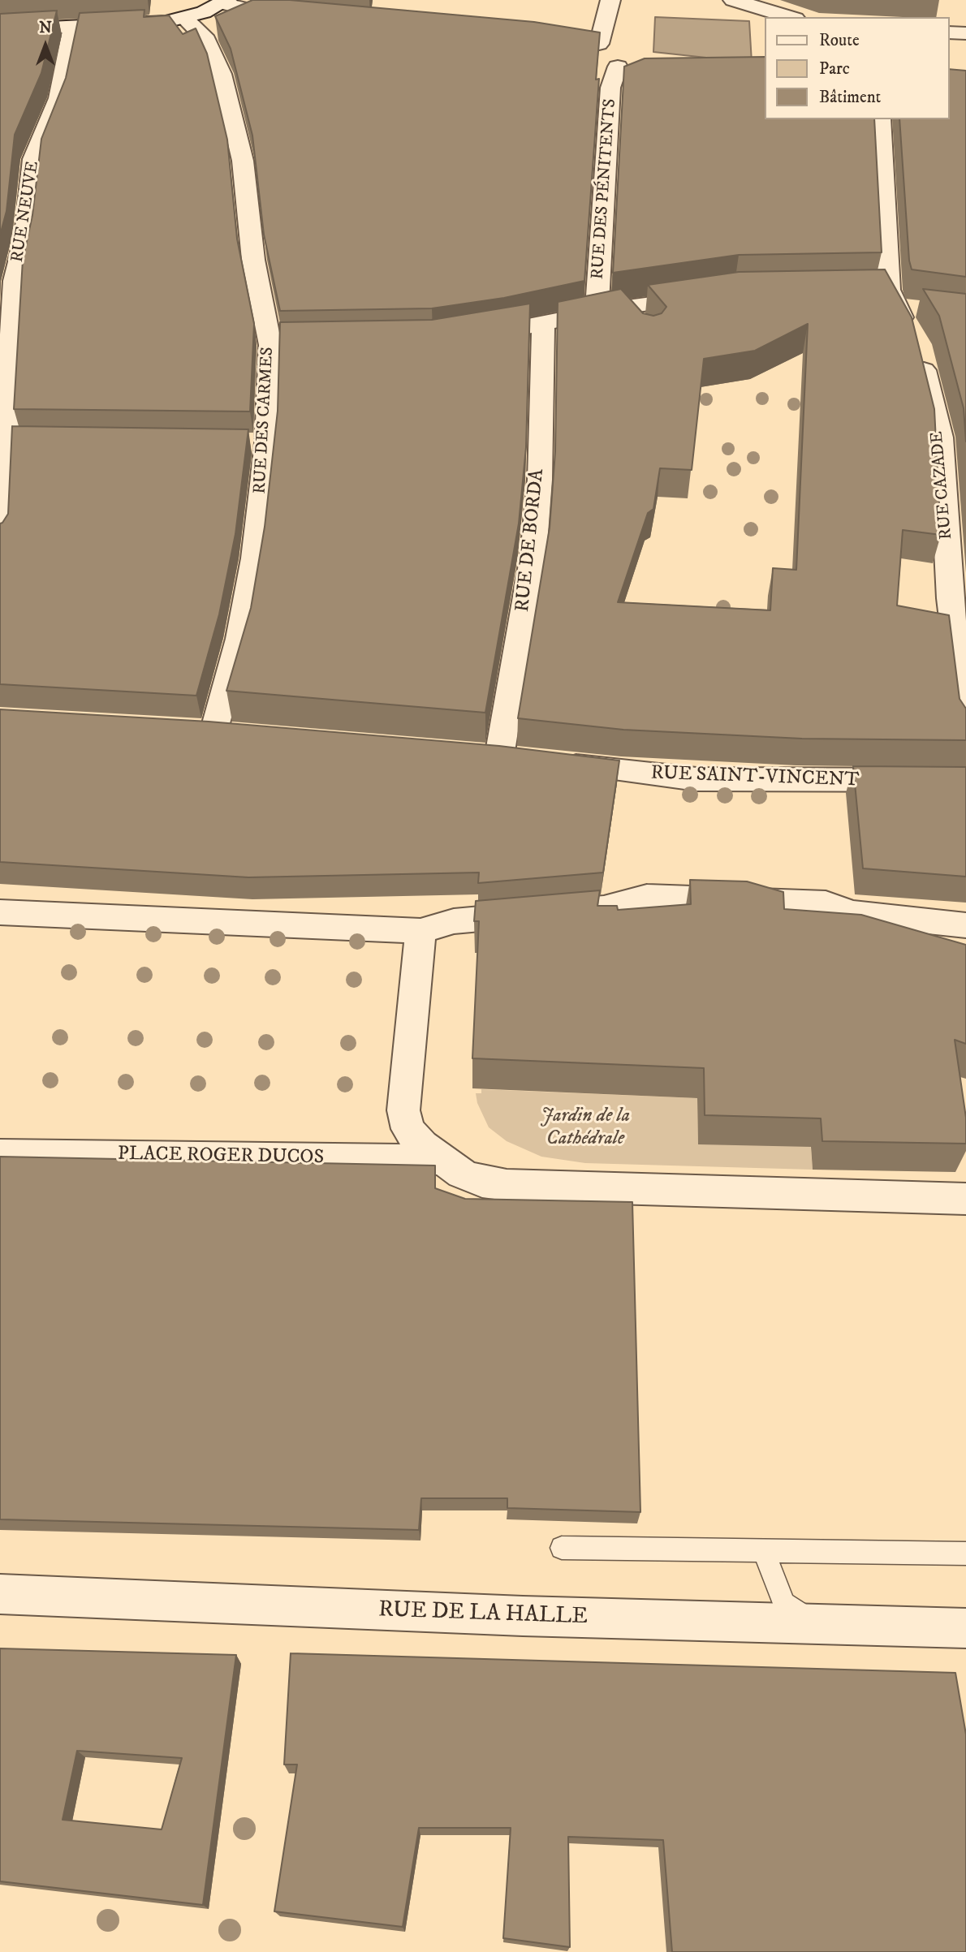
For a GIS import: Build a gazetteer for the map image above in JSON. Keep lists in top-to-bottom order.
{
  "streets": {
    "street": [
      "RUE DES PÉNITENTS",
      "RUE NEUVE",
      "RUE DES CARMES",
      "RUE CAZADE",
      "RUE DE BORDA",
      "RUE SAINT-VINCENT",
      "PLACE ROGER DUCOS",
      "RUE DE LA HALLE"
    ]
  },
  "parks": ["Jardin de la Cathédrale"],
  "legend": ["Route", "Parc", "Bâtiment"],
  "north": "top"
}
